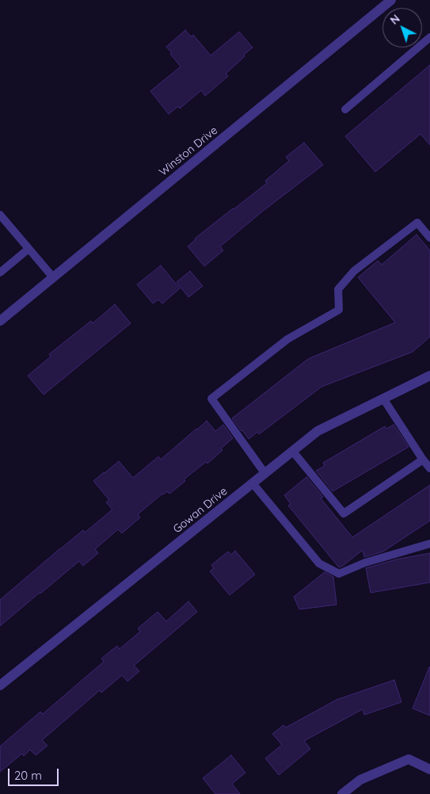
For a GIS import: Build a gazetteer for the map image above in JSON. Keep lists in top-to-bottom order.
{
  "streets": {
    "street": ["Winston Drive", "Gowan Drive"]
  },
  "scale_bar": "20 m",
  "north": "top left"
}
